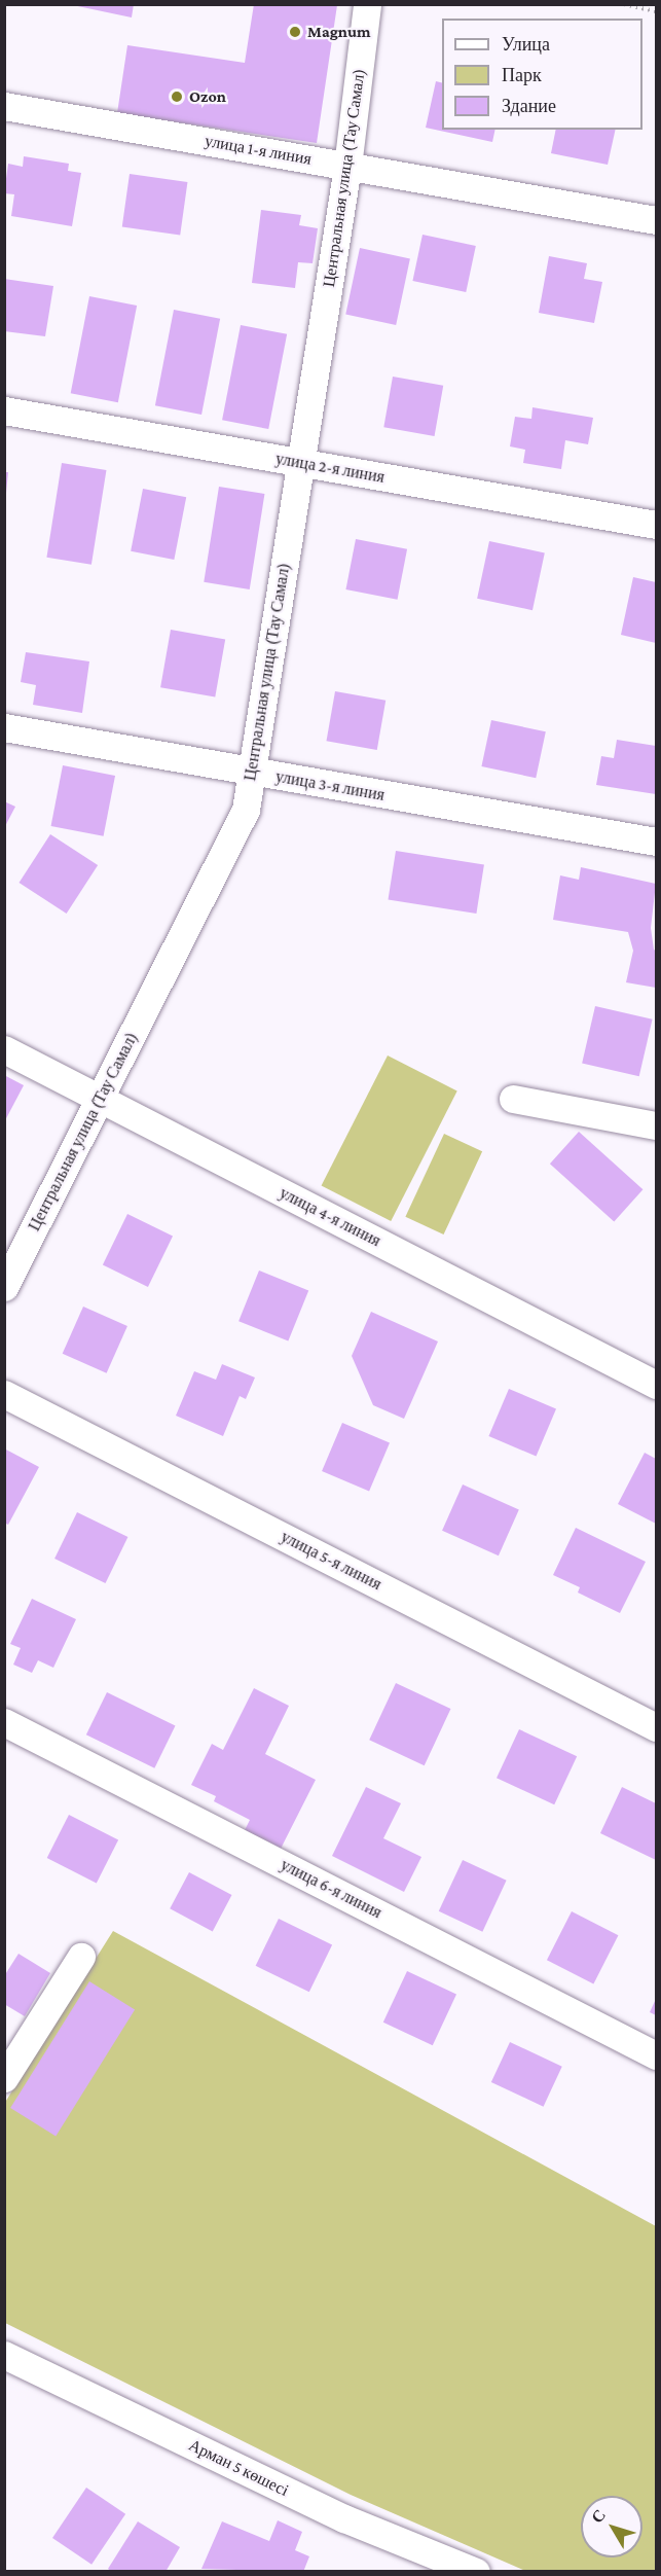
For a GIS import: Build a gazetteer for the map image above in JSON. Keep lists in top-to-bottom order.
{
  "streets": {
    "street": [
      "улица 1-я линия",
      "Центральная улица (Тау Самал)",
      "улица 2-я линия",
      "улица 3-я линия",
      "улица 4-я линия",
      "улица 5-я линия",
      "улица 6-я линия",
      "Арман 5 көшесі"
    ]
  },
  "crossings": [
    ["улица 1-я линия", "Центральная улица (Тау Самал)"],
    ["Центральная улица (Тау Самал)", "улица 2-я линия"],
    ["Центральная улица (Тау Самал)", "улица 3-я линия"],
    ["Центральная улица (Тау Самал)", "улица 4-я линия"]
  ],
  "places": ["Magnum", "Ozon"],
  "legend": ["Улица", "Парк", "Здание"],
  "north": "top left"
}
